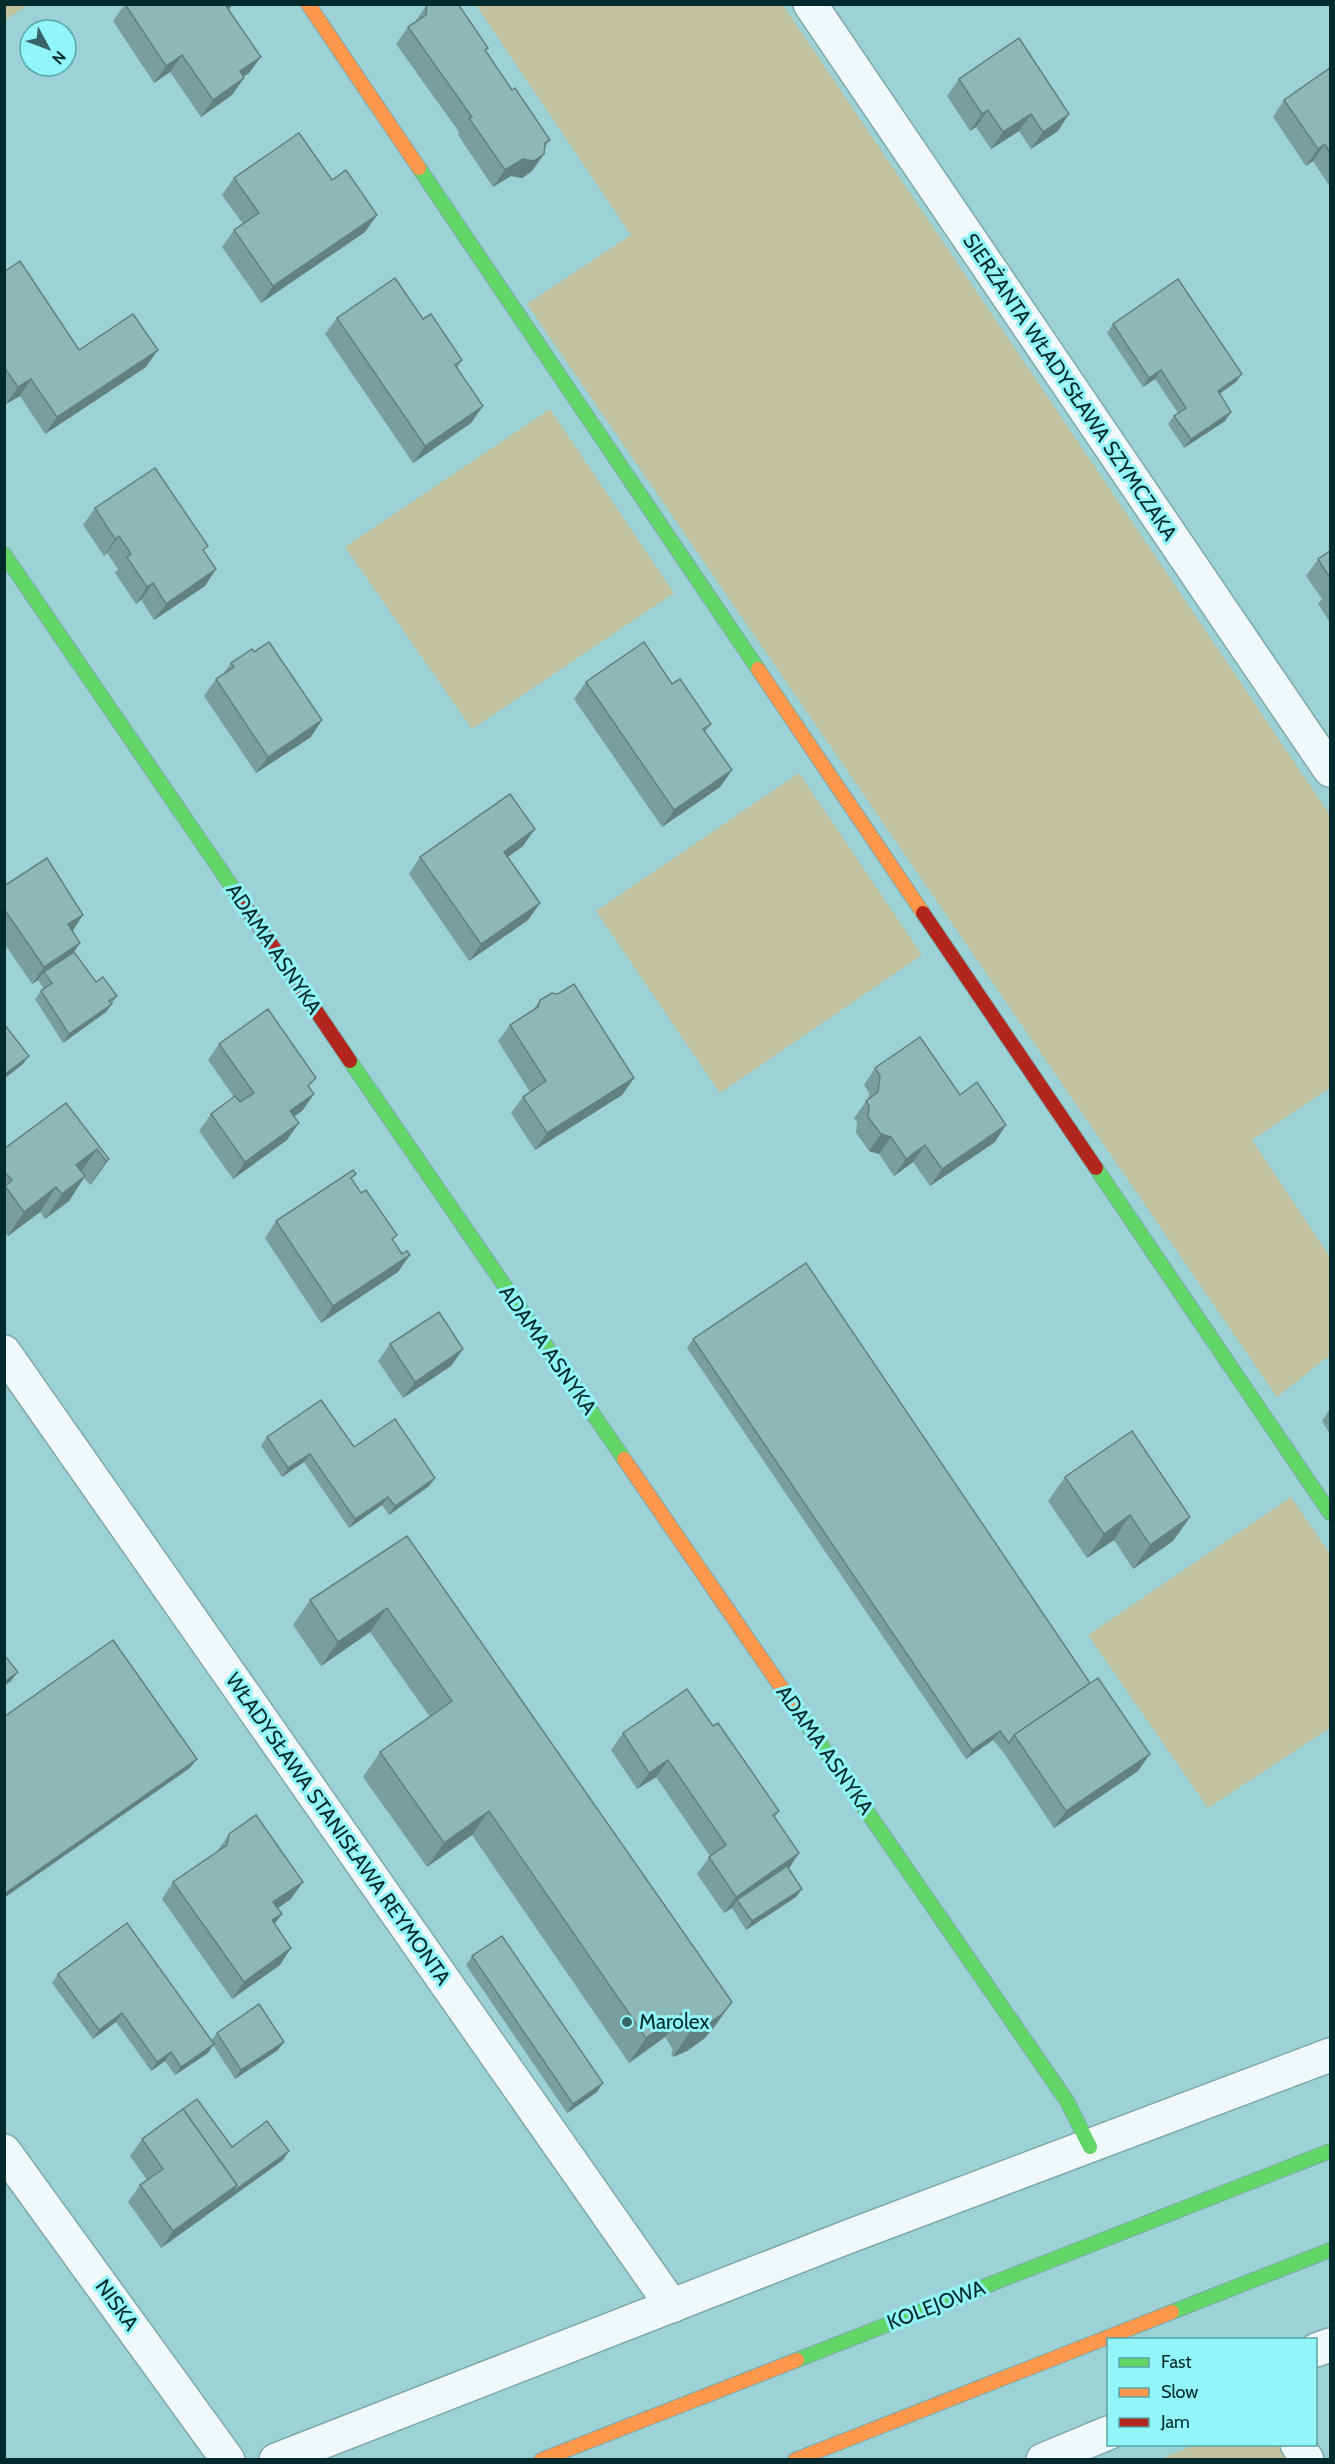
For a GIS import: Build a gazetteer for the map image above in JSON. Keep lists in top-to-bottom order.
{
  "streets": {
    "main road": ["ADAMA ASNYKA", "KOLEJOWA"],
    "street": ["SIERŻANTA WŁADYSŁAWA SZYMCZAKA", "WŁADYSŁAWA STANISŁAWA REYMONTA", "NISKA"]
  },
  "places": ["Marolex"],
  "legend": ["Fast", "Slow", "Jam"],
  "north": "bottom right"
}
